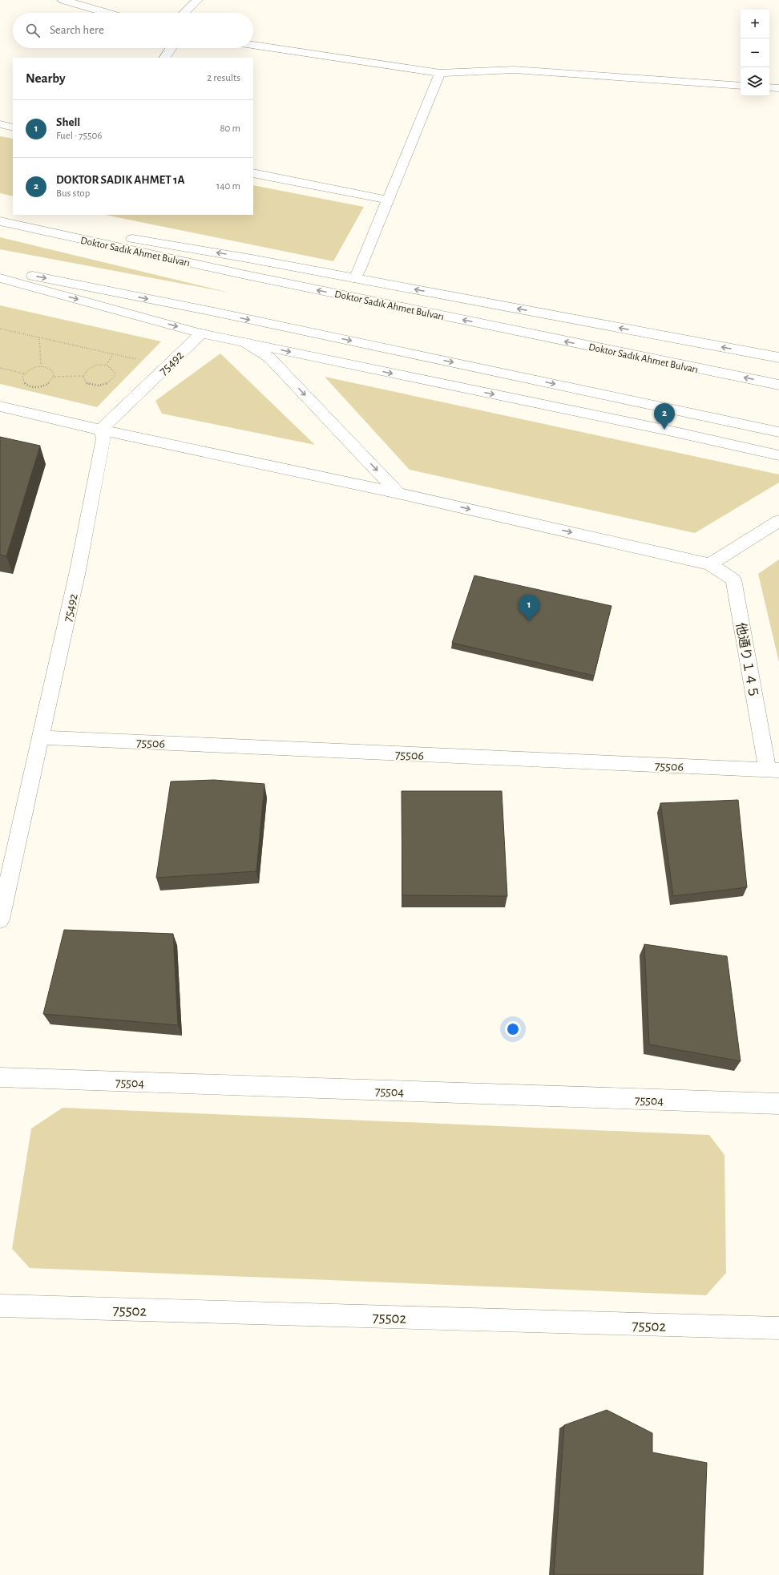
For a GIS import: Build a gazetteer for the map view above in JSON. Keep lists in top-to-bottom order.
{
  "streets": {
    "street": [
      "Doktor Sadık Ahmet Bulvarı",
      "75492",
      "他通り１４５",
      "75506",
      "75504",
      "75502"
    ]
  },
  "crossings": [
    ["75492", "75506"],
    ["他通り１４５", "75506"]
  ],
  "page": {
    "map_buttons": ["+", "−"],
    "search": "Search here",
    "heading": ["Nearby", "2 results"],
    "list": [
      {
        "mark": "1",
        "name": "Shell",
        "note": "Fuel · 75506",
        "value": "80 m"
      },
      {
        "mark": "2",
        "name": "DOKTOR SADIK AHMET 1A",
        "note": "Bus stop",
        "value": "140 m"
      }
    ],
    "pins": ["2", "1"]
  }
}
